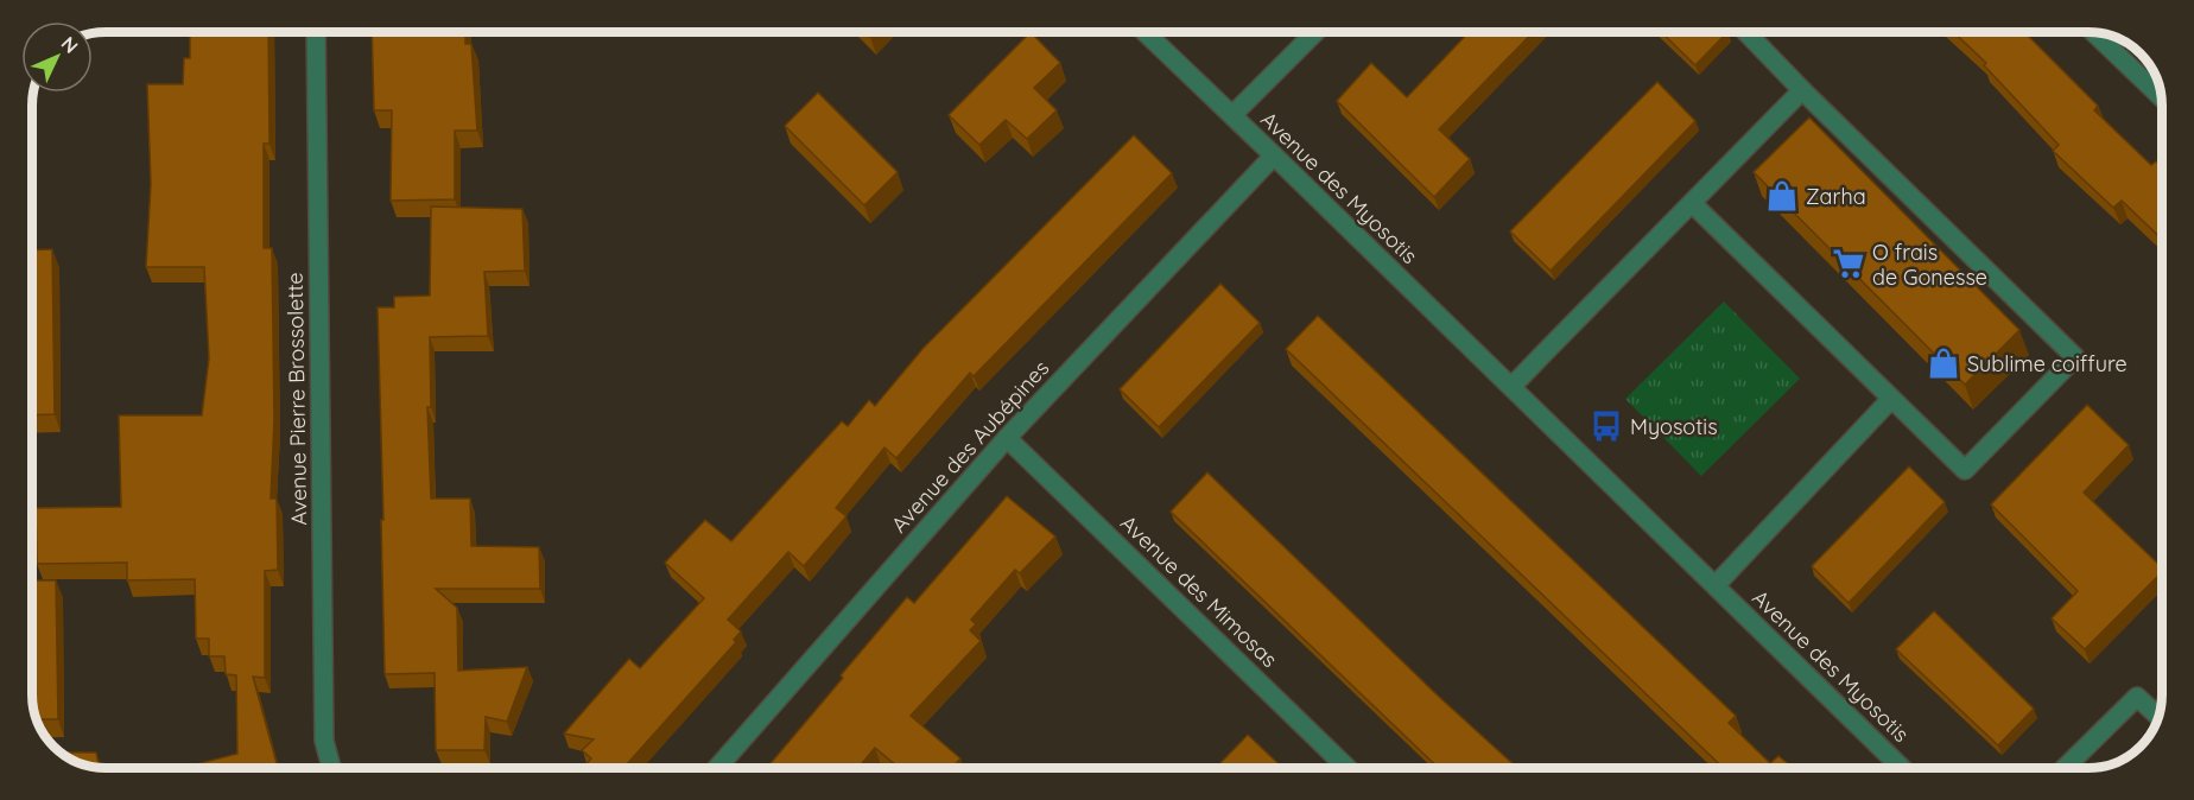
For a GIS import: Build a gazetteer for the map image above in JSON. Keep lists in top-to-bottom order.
{
  "streets": {
    "street": [
      "Avenue des Myosotis",
      "Avenue Pierre Brossolette",
      "Avenue des Aubépines",
      "Avenue des Mimosas"
    ]
  },
  "crossings": [
    ["Avenue des Myosotis", "Avenue des Aubépines"],
    ["Avenue des Aubépines", "Avenue des Mimosas"]
  ],
  "places": {
    "shop": ["Zarha", "Sublime coiffure"],
    "supermarket": ["O frais de Gonesse"],
    "bus stop": ["Myosotis"]
  },
  "north": "top right"
}
